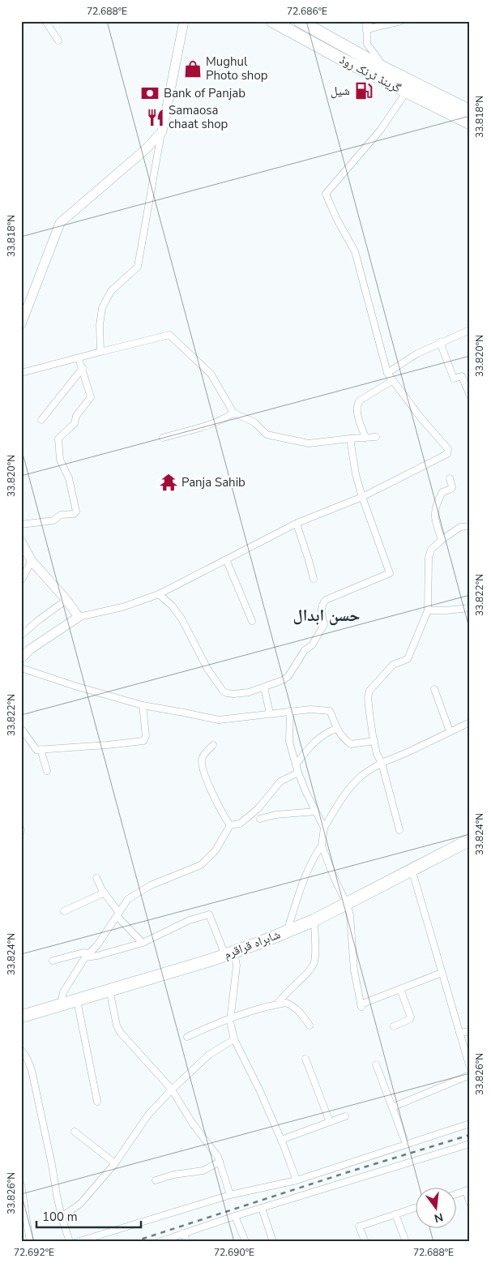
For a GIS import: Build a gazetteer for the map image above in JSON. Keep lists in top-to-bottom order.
{
  "streets": {
    "highway": ["گرینڈ ٹرنک روڈ", "شاہراہ قراقرم"]
  },
  "districts": ["حسن ابدال"],
  "places": {
    "shop": ["Mughul Photo shop"],
    "fuel station": ["شیل"],
    "bank": ["Bank of Panjab"],
    "restaurant": ["Samaosa chaat shop"],
    "temple": ["Panja Sahib"]
  },
  "scale_bar": "100 m",
  "north": "bottom",
  "coordinates": [
    "72.688°E",
    "72.686°E",
    "33.818°N",
    "33.820°N",
    "33.822°N",
    "33.824°N",
    "33.826°N",
    "72.692°E",
    "72.690°E"
  ]
}
